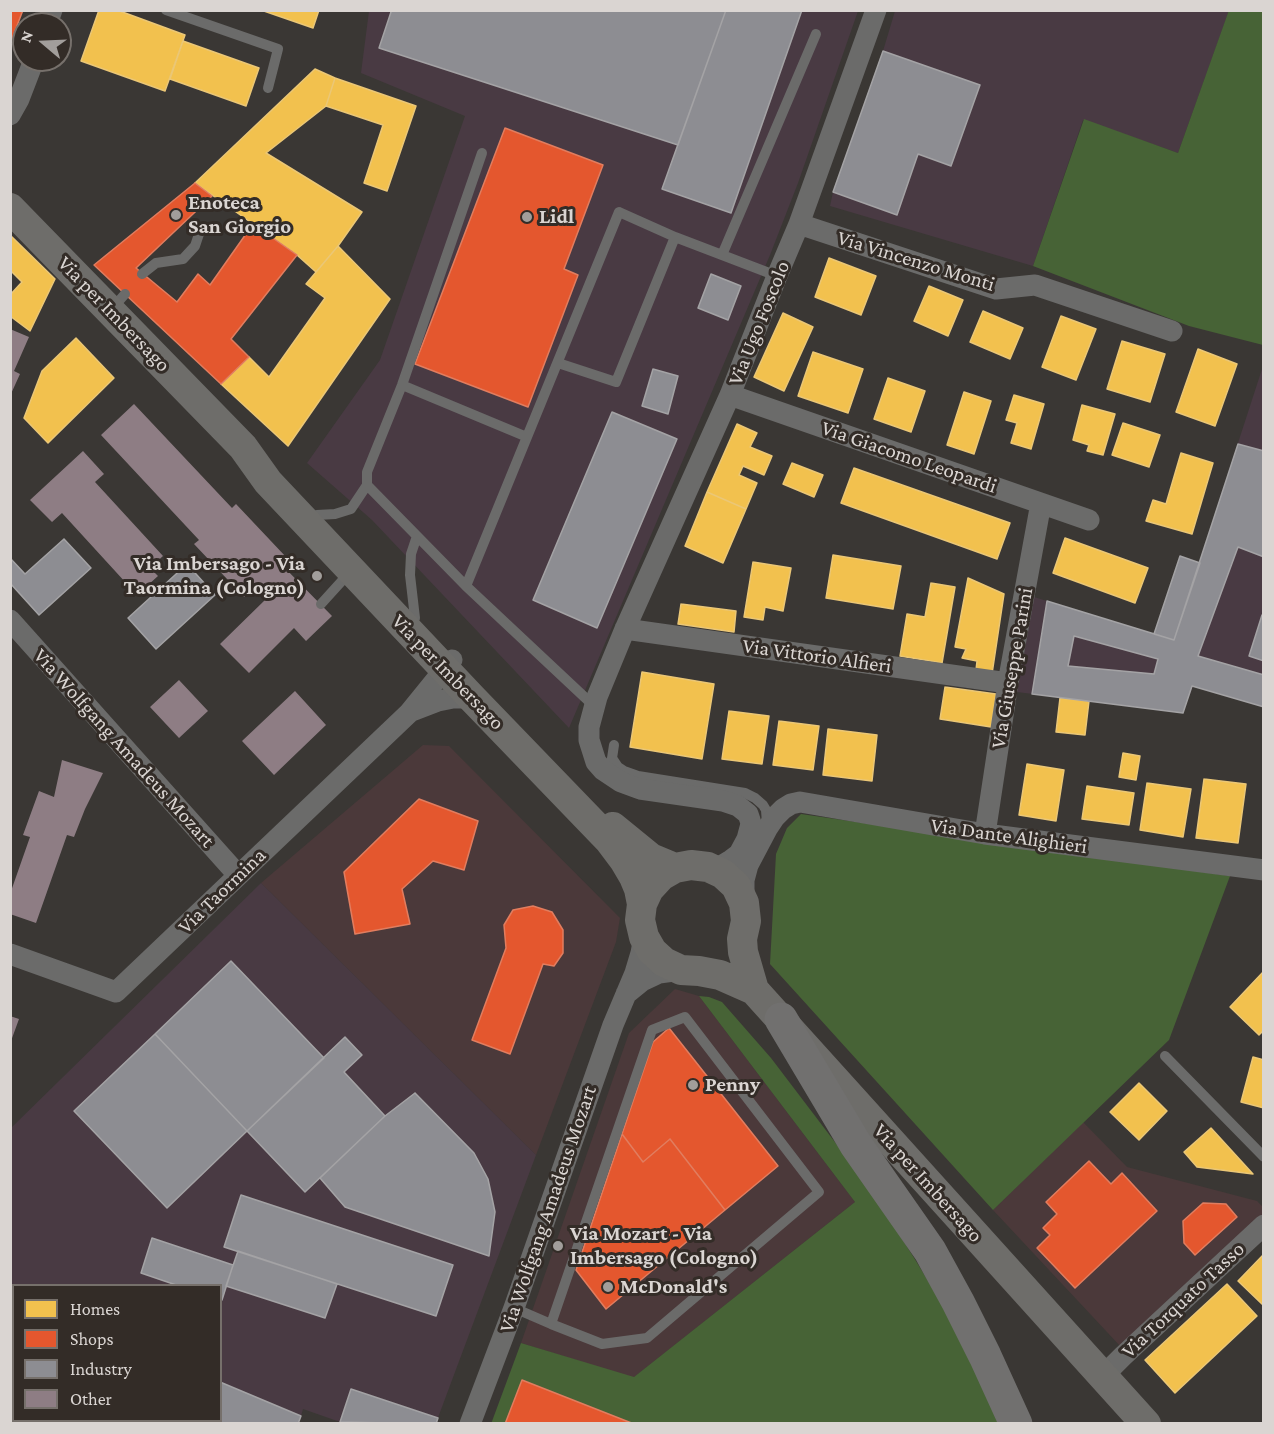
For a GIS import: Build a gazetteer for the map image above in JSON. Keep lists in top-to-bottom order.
{
  "streets": {
    "main road": ["Via per Imbersago"],
    "street": [
      "Via Vincenzo Monti",
      "Via Ugo Foscolo",
      "Via Giacomo Leopardi",
      "Via Vittorio Alfieri",
      "Via Giuseppe Parini",
      "Via Wolfgang Amadeus Mozart",
      "Via Dante Alighieri",
      "Via Taormina",
      "Via Torquato Tasso"
    ]
  },
  "crossings": [
    ["Via Vincenzo Monti", "Via Ugo Foscolo"],
    ["Via per Imbersago", "Via Wolfgang Amadeus Mozart"],
    ["Via per Imbersago", "Via Dante Alighieri"],
    ["Via per Imbersago", "Via Taormina"],
    ["Via per Imbersago", "Via Torquato Tasso"],
    ["Via Ugo Foscolo", "Via Giacomo Leopardi"],
    ["Via Ugo Foscolo", "Via Vittorio Alfieri"],
    ["Via Giacomo Leopardi", "Via Giuseppe Parini"],
    ["Via Vittorio Alfieri", "Via Giuseppe Parini"],
    ["Via Giuseppe Parini", "Via Dante Alighieri"],
    ["Via Wolfgang Amadeus Mozart", "Via Dante Alighieri"],
    ["Via Wolfgang Amadeus Mozart", "Via Taormina"]
  ],
  "places": [
    "Enoteca San Giorgio",
    "Lidl",
    "Via Imbersago - Via Taormina (Cologno)",
    "Penny",
    "Via Mozart - Via Imbersago (Cologno)",
    "McDonald's"
  ],
  "legend": [
    "Homes",
    "Shops",
    "Industry",
    "Other"
  ],
  "north": "left"
}
